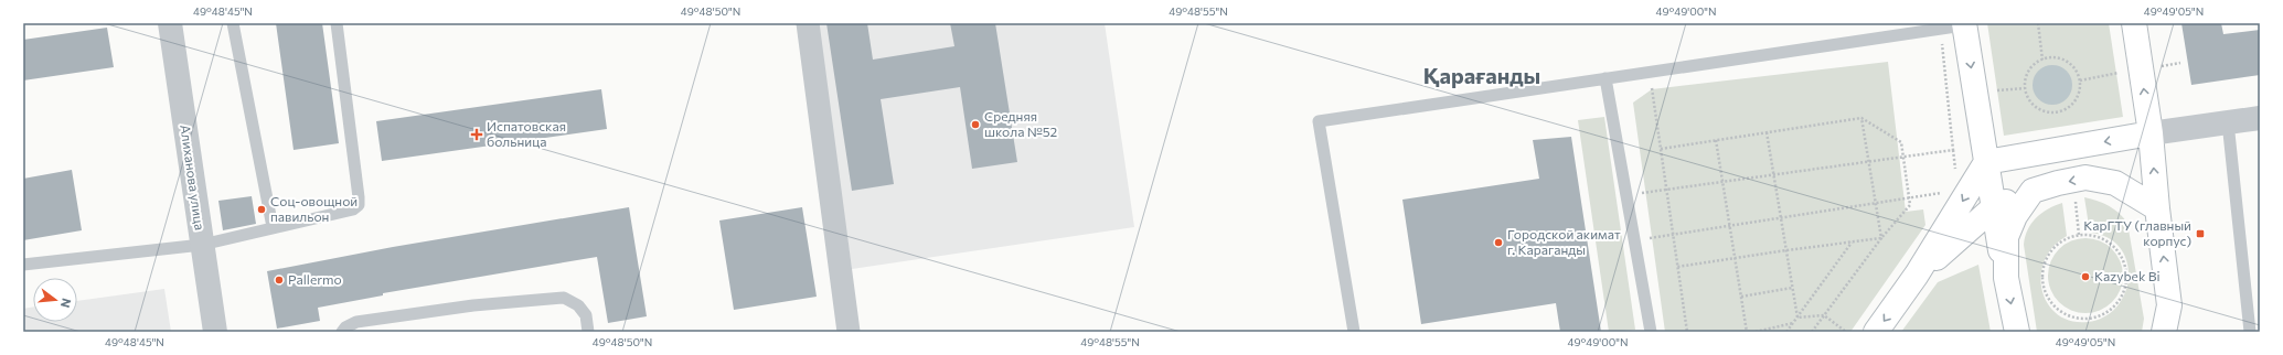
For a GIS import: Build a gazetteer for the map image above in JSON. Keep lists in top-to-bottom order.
{
  "streets": {
    "street": ["Алиханова улица"]
  },
  "districts": ["Қарағанды"],
  "places": {
    "other": [
      "Средняя школа №52",
      "Соц-овощной павильон",
      "Городской акимат г. Караганды",
      "Kazybek Bi",
      "Pallermo"
    ],
    "health": ["Испатовская больница"],
    "transit": ["КарГТУ (главный корпус)"]
  },
  "north": "right",
  "coordinates": [
    "49°48'45\"N",
    "49°48'50\"N",
    "49°48'55\"N",
    "49°49'00\"N",
    "49°49'05\"N"
  ]
}
